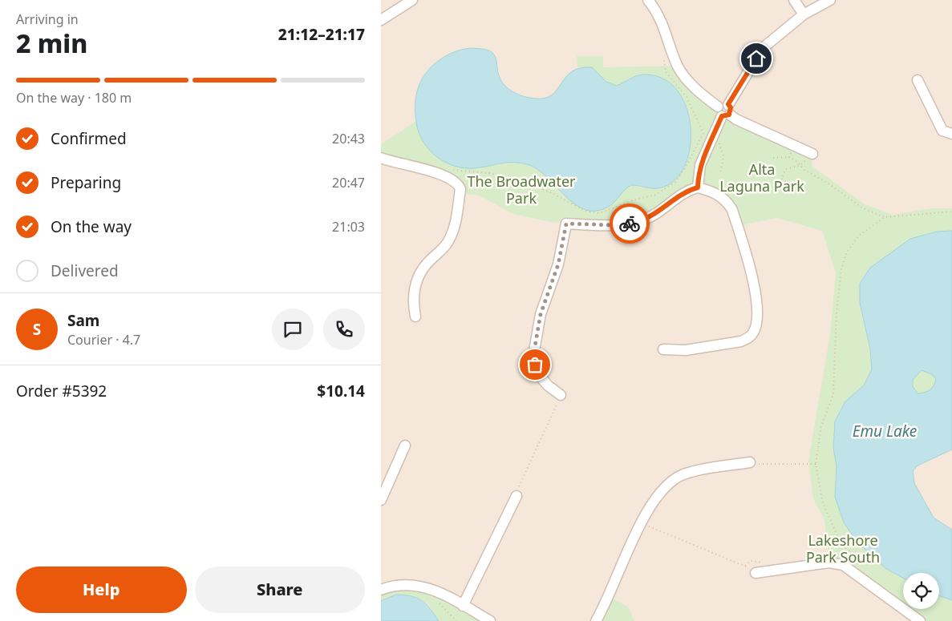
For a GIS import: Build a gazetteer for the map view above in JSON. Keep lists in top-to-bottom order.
{
  "water": ["Emu Lake"],
  "parks": ["Alta Laguna Park", "The Broadwater Park", "Lakeshore Park South"],
  "page": {
    "heading": ["2 min", "Arriving in", "21:12–21:17"],
    "panel": [
      "Sam",
      "Courier · 4.7",
      "Order #5392",
      "$10.14"
    ],
    "bar": "On the way · 180 m",
    "list": [
      ["Confirmed", "20:43"],
      ["Preparing", "20:47"],
      ["On the way", "21:03"],
      "Delivered"
    ],
    "round": "S",
    "buttons": ["Help", "Share"]
  }
}
